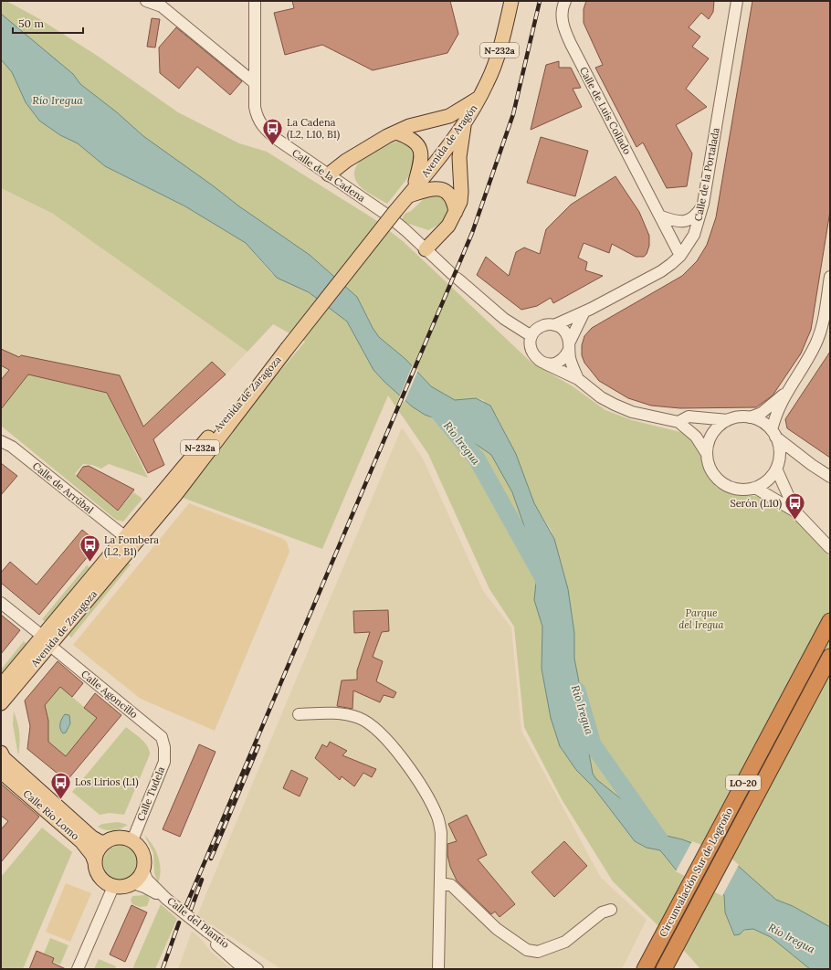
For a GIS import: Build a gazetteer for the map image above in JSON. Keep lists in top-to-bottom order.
{
  "streets": {
    "highway": ["LO-20", "Circunvalación Sur de Logroño"],
    "main road": [
      "N-232a",
      "Avenida de Aragón",
      "Avenida de Zaragoza",
      "Calle Río Lomo"
    ],
    "street": [
      "Calle de Luis Collado",
      "Calle de la Portalada",
      "Calle de la Cadena",
      "Calle de Arrúbal",
      "Calle Agoncillo",
      "Calle Tudela",
      "Calle del Plantío"
    ]
  },
  "crossings": [
    ["N-232a", "Avenida de Aragón"],
    ["N-232a", "Avenida de Zaragoza"],
    ["Calle de Luis Collado", "Calle de la Portalada"],
    ["Calle de la Portalada", "Calle de la Cadena"],
    ["Avenida de Zaragoza", "Calle de Arrúbal"],
    ["Avenida de Zaragoza", "Calle Agoncillo"],
    ["Calle Agoncillo", "Calle Tudela"],
    ["Calle Tudela", "Calle Río Lomo"],
    ["Calle Tudela", "Calle del Plantío"],
    ["Calle Río Lomo", "Calle del Plantío"]
  ],
  "water": ["Río Iregua"],
  "parks": ["Parque del Iregua"],
  "places": {
    "bus stop": [
      "La Cadena (L2, L10, B1)",
      "Serón (L10)",
      "La Fombera (L2, B1)",
      "Los Lirios (L1)"
    ]
  },
  "scale_bar": "50 m"
}
